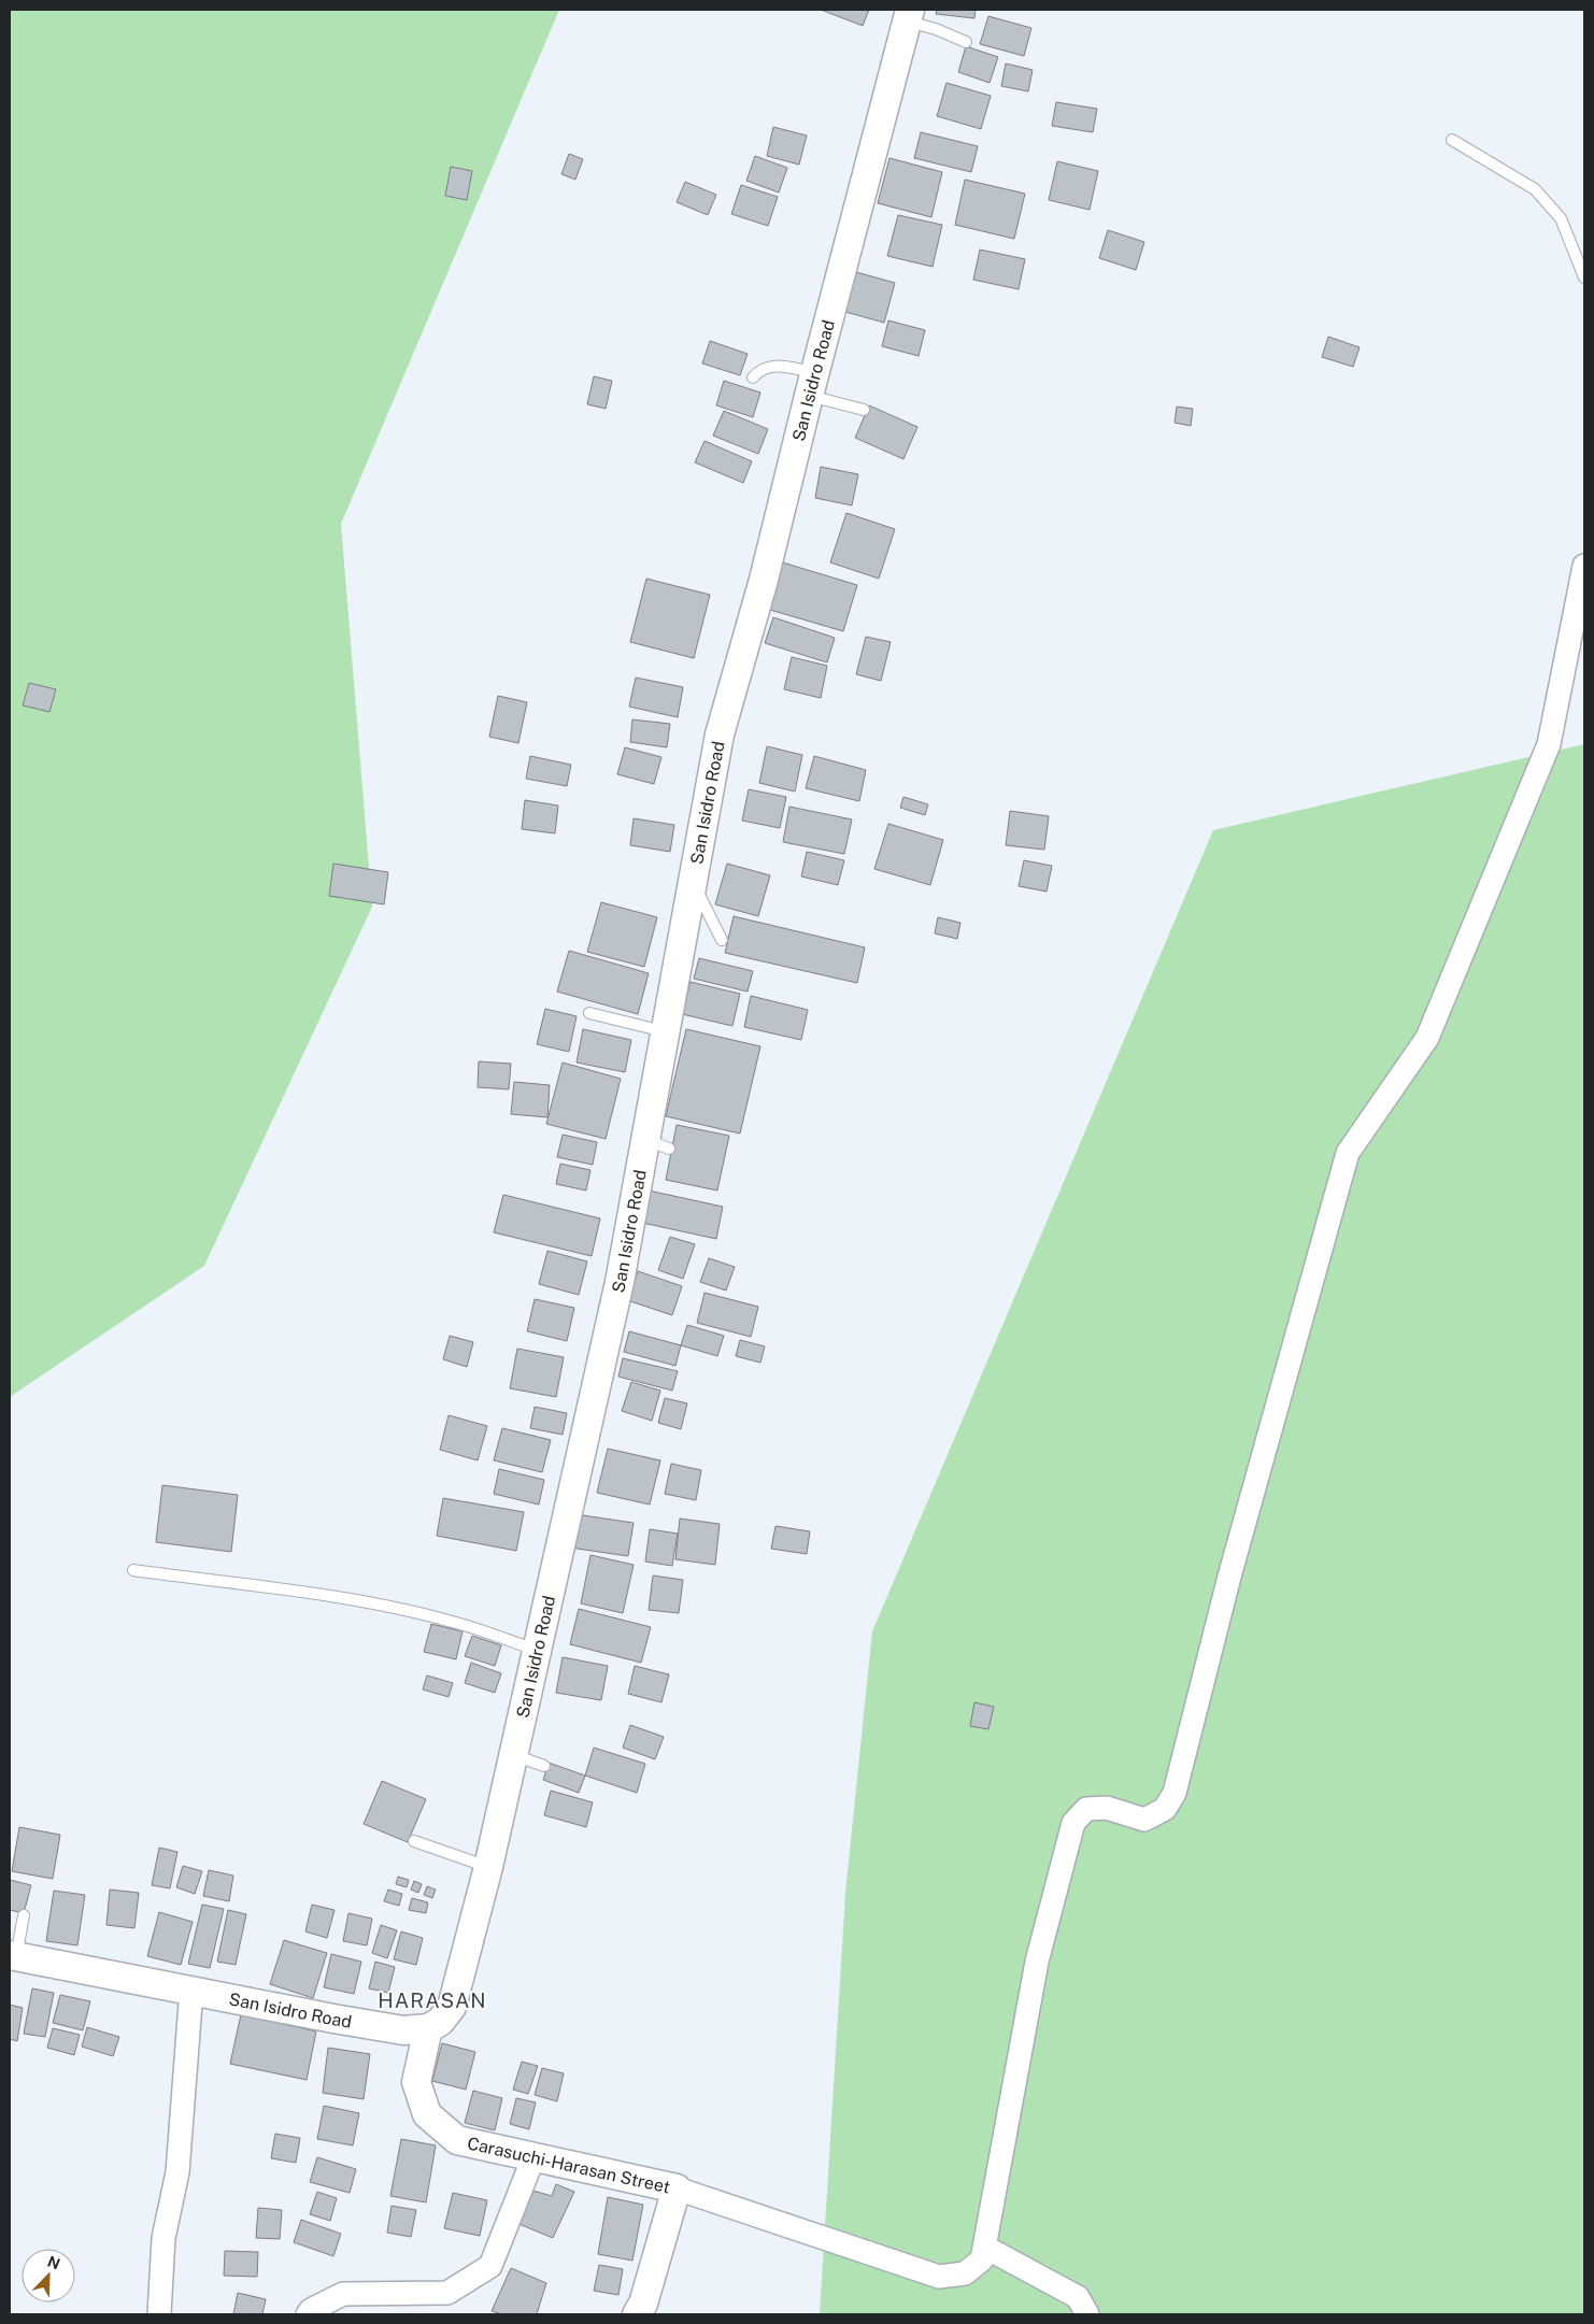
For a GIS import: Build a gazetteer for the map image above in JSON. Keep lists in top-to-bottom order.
{
  "streets": {
    "street": ["San Isidro Road", "Carasuchi-Harasan Street"]
  },
  "crossings": [
    ["San Isidro Road", "Carasuchi-Harasan Street"]
  ],
  "districts": ["HARASAN"],
  "north": "top right"
}
